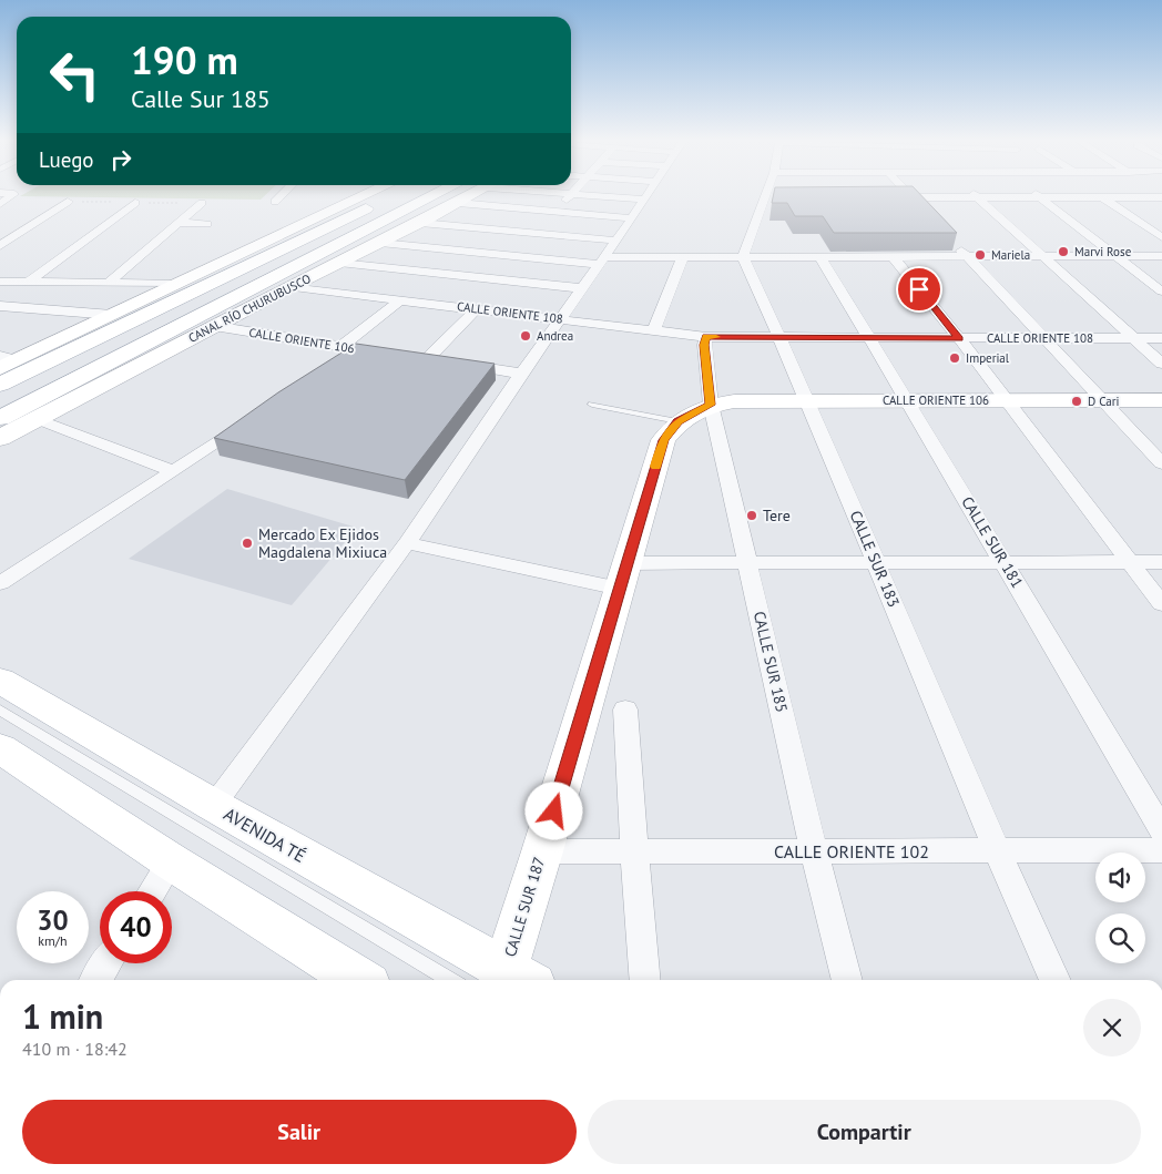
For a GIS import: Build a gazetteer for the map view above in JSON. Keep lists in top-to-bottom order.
{
  "streets": {
    "street": [
      "CANAL RÍO CHURUBUSCO",
      "CALLE ORIENTE 108",
      "CALLE ORIENTE 106",
      "CALLE SUR 181",
      "CALLE SUR 183",
      "CALLE SUR 185",
      "AVENIDA TÉ",
      "CALLE ORIENTE 102",
      "CALLE SUR 187"
    ]
  },
  "crossings": [
    ["CANAL RÍO CHURUBUSCO", "CALLE ORIENTE 108"],
    ["CANAL RÍO CHURUBUSCO", "CALLE ORIENTE 106"],
    ["CALLE ORIENTE 108", "CALLE SUR 181"],
    ["CALLE ORIENTE 108", "CALLE SUR 183"],
    ["CALLE ORIENTE 108", "CALLE SUR 185"],
    ["CALLE ORIENTE 106", "CALLE SUR 181"],
    ["CALLE ORIENTE 106", "CALLE SUR 183"],
    ["CALLE ORIENTE 106", "CALLE SUR 185"],
    ["CALLE ORIENTE 106", "CALLE SUR 187"],
    ["CALLE SUR 183", "CALLE ORIENTE 102"],
    ["CALLE SUR 185", "CALLE ORIENTE 102"],
    ["CALLE SUR 185", "CALLE SUR 187"],
    ["CALLE ORIENTE 102", "CALLE SUR 187"]
  ],
  "places": [
    "Marvi Rose",
    "Mariela",
    "Andrea",
    "Imperial",
    "D Cari",
    "Tere",
    "Mercado Ex Ejidos Magdalena Mixiuca"
  ],
  "page": {
    "turn": ["190 m", "Calle Sur 185"],
    "then": "Luego",
    "speed": "30 km/h",
    "limit": "40",
    "heading": ["1 min", "410 m · 18:42"],
    "buttons": ["Salir", "Compartir"]
  }
}
